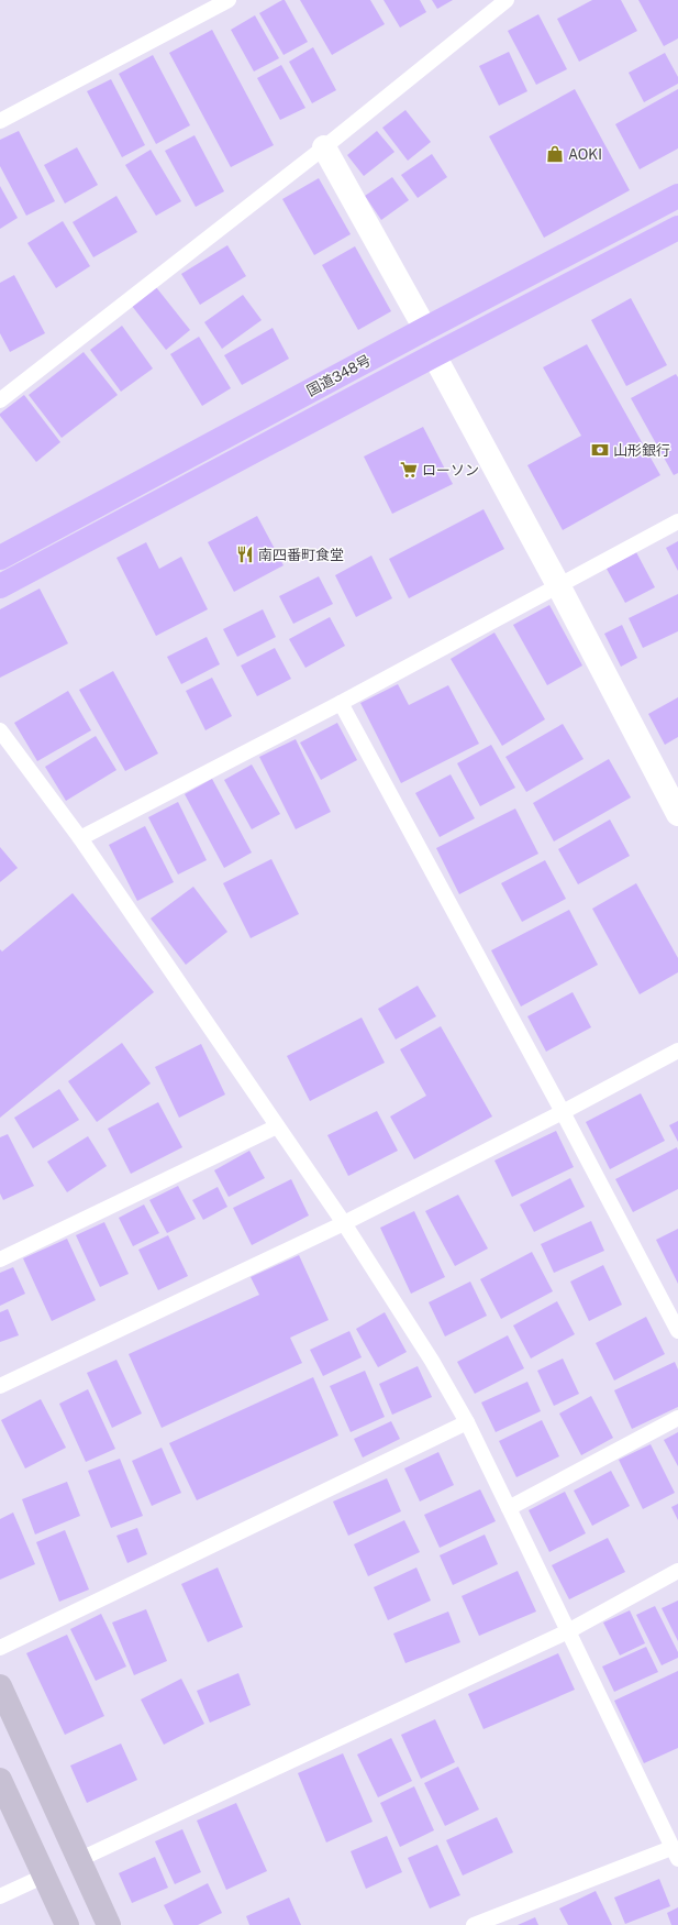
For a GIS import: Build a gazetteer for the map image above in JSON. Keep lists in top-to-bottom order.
{
  "streets": {
    "highway": ["国道348号"]
  },
  "places": {
    "shop": ["AOKI"],
    "bank": ["山形銀行"],
    "supermarket": ["ローソン"],
    "restaurant": ["南四番町食堂"]
  }
}
